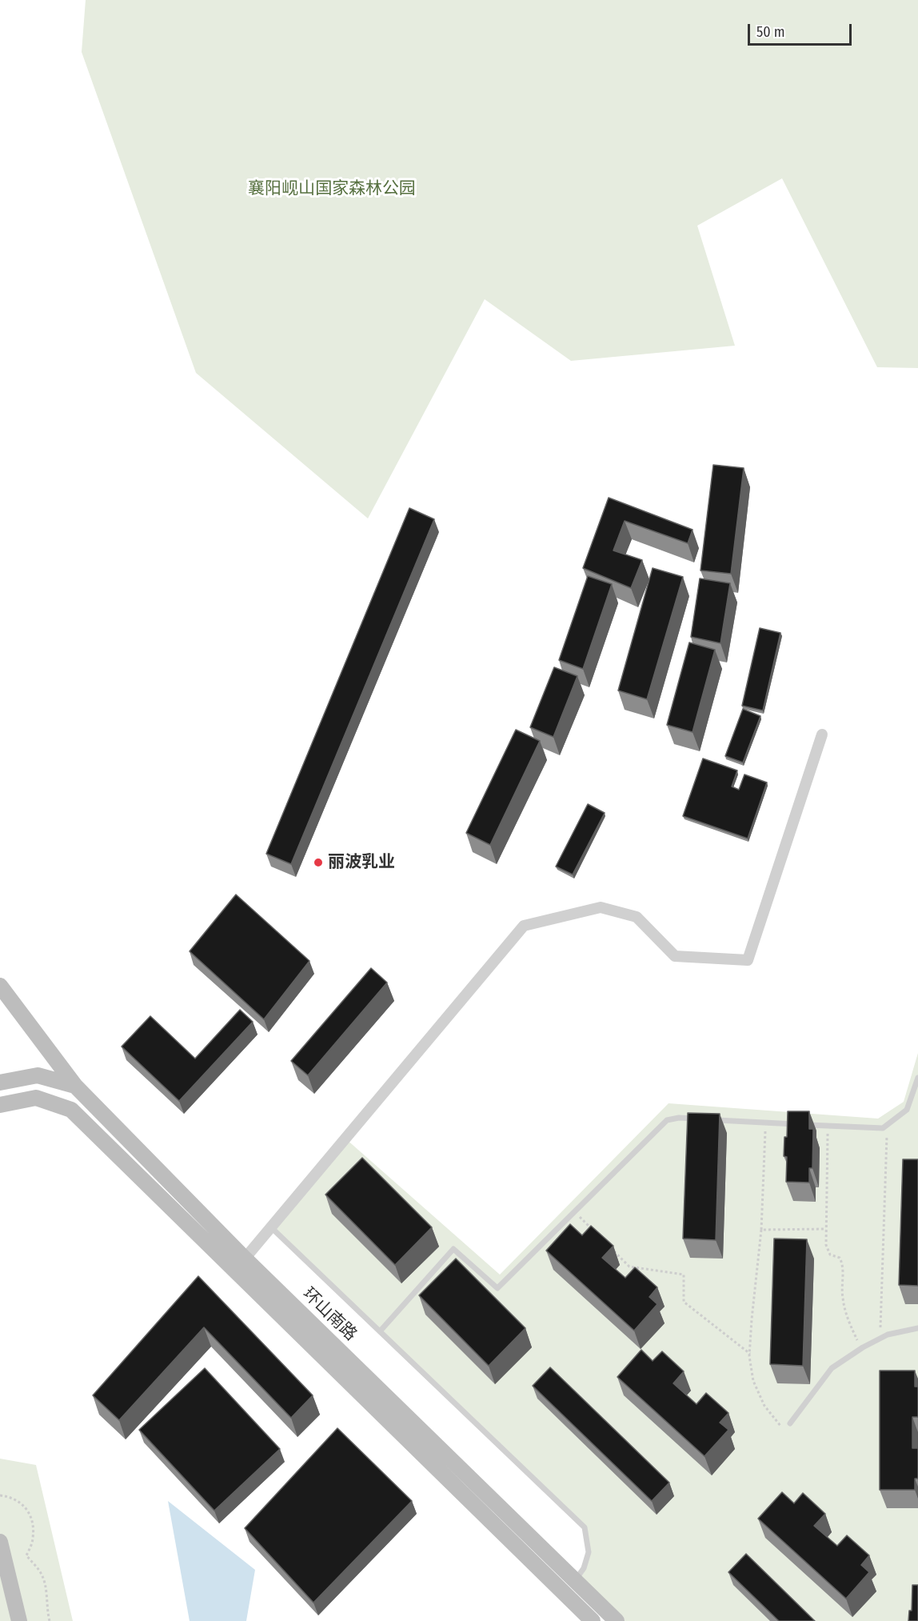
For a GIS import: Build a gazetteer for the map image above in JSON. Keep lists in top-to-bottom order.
{
  "streets": {
    "main road": ["环山南路"]
  },
  "parks": ["襄阳岘山国家森林公园"],
  "places": ["丽波乳业"],
  "scale_bar": "50 m"
}
